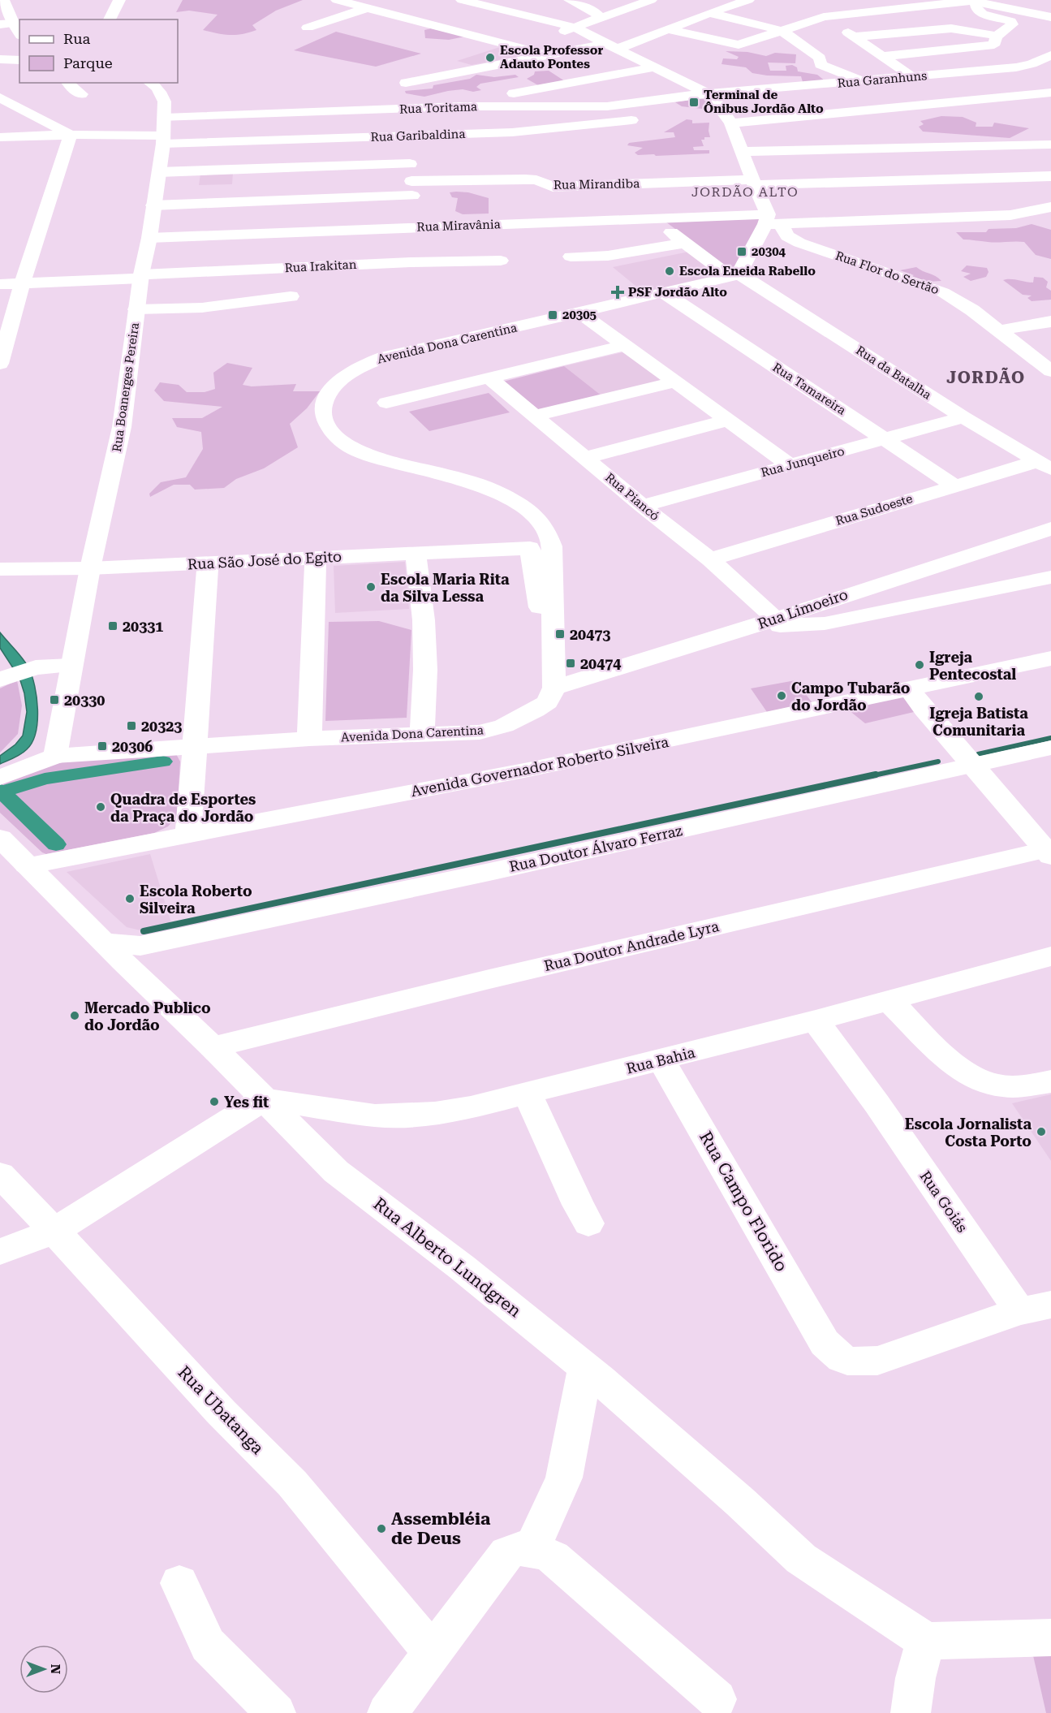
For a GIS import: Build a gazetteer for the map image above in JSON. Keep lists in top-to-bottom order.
{
  "streets": {
    "main road": [
      "Rua Garanhuns",
      "Rua Toritama",
      "Rua Garibaldina",
      "Rua Mirandiba",
      "Rua Miravânia",
      "Rua Irakitan",
      "Rua Flor do Sertão",
      "Avenida Dona Carentina",
      "Rua da Batalha",
      "Rua Boanerges Pereira",
      "Rua Tamareira",
      "Rua Junqueiro",
      "Rua Piancó",
      "Rua Sudoeste",
      "Rua São José do Egito",
      "Rua Limoeiro",
      "Avenida Governador Roberto Silveira",
      "Rua Doutor Álvaro Ferraz",
      "Rua Doutor Andrade Lyra",
      "Rua Bahia",
      "Rua Campo Florido",
      "Rua Goiás",
      "Rua Alberto Lundgren",
      "Rua Ubatanga"
    ]
  },
  "crossings": [
    ["Rua Garanhuns", "Rua Toritama"],
    ["Rua Toritama", "Rua Garibaldina"],
    ["Rua Toritama", "Rua Boanerges Pereira"],
    ["Rua Garibaldina", "Rua Boanerges Pereira"],
    ["Rua Mirandiba", "Rua Boanerges Pereira"],
    ["Rua Miravânia", "Rua Flor do Sertão"],
    ["Rua Miravânia", "Rua da Batalha"],
    ["Rua Miravânia", "Rua Boanerges Pereira"],
    ["Rua Irakitan", "Rua Boanerges Pereira"],
    ["Avenida Dona Carentina", "Rua da Batalha"],
    ["Avenida Dona Carentina", "Rua Boanerges Pereira"],
    ["Avenida Dona Carentina", "Rua Tamareira"],
    ["Avenida Dona Carentina", "Rua São José do Egito"],
    ["Avenida Dona Carentina", "Rua Limoeiro"],
    ["Rua da Batalha", "Rua Junqueiro"],
    ["Rua da Batalha", "Rua Sudoeste"],
    ["Rua Boanerges Pereira", "Rua São José do Egito"],
    ["Rua Tamareira", "Rua Junqueiro"],
    ["Rua Tamareira", "Rua Sudoeste"],
    ["Rua Junqueiro", "Rua Piancó"],
    ["Rua Piancó", "Rua Sudoeste"],
    ["Rua Piancó", "Rua Limoeiro"],
    ["Avenida Governador Roberto Silveira", "Rua Alberto Lundgren"],
    ["Rua Doutor Álvaro Ferraz", "Rua Alberto Lundgren"],
    ["Rua Doutor Andrade Lyra", "Rua Alberto Lundgren"],
    ["Rua Bahia", "Rua Campo Florido"],
    ["Rua Bahia", "Rua Goiás"],
    ["Rua Bahia", "Rua Alberto Lundgren"],
    ["Rua Campo Florido", "Rua Goiás"]
  ],
  "districts": ["JORDÃO ALTO", "JORDÃO"],
  "places": {
    "other": [
      "Escola Professor Adauto Pontes",
      "Escola Eneida Rabello",
      "Escola Maria Rita da Silva Lessa",
      "Igreja Pentecostal",
      "Campo Tubarão do Jordão",
      "Igreja Batista Comunitaria",
      "Quadra de Esportes da Praça do Jordão",
      "Escola Roberto Silveira",
      "Mercado Publico do Jordão",
      "Yes fit",
      "Escola Jornalista Costa Porto",
      "Assembléia de Deus"
    ],
    "transit": [
      "Terminal de Ônibus Jordão Alto",
      "20304",
      "20305",
      "20331",
      "20473",
      "20474",
      "20330",
      "20323",
      "20306"
    ],
    "health": ["PSF Jordão Alto"]
  },
  "legend": ["Rua", "Parque"],
  "north": "right"
}
